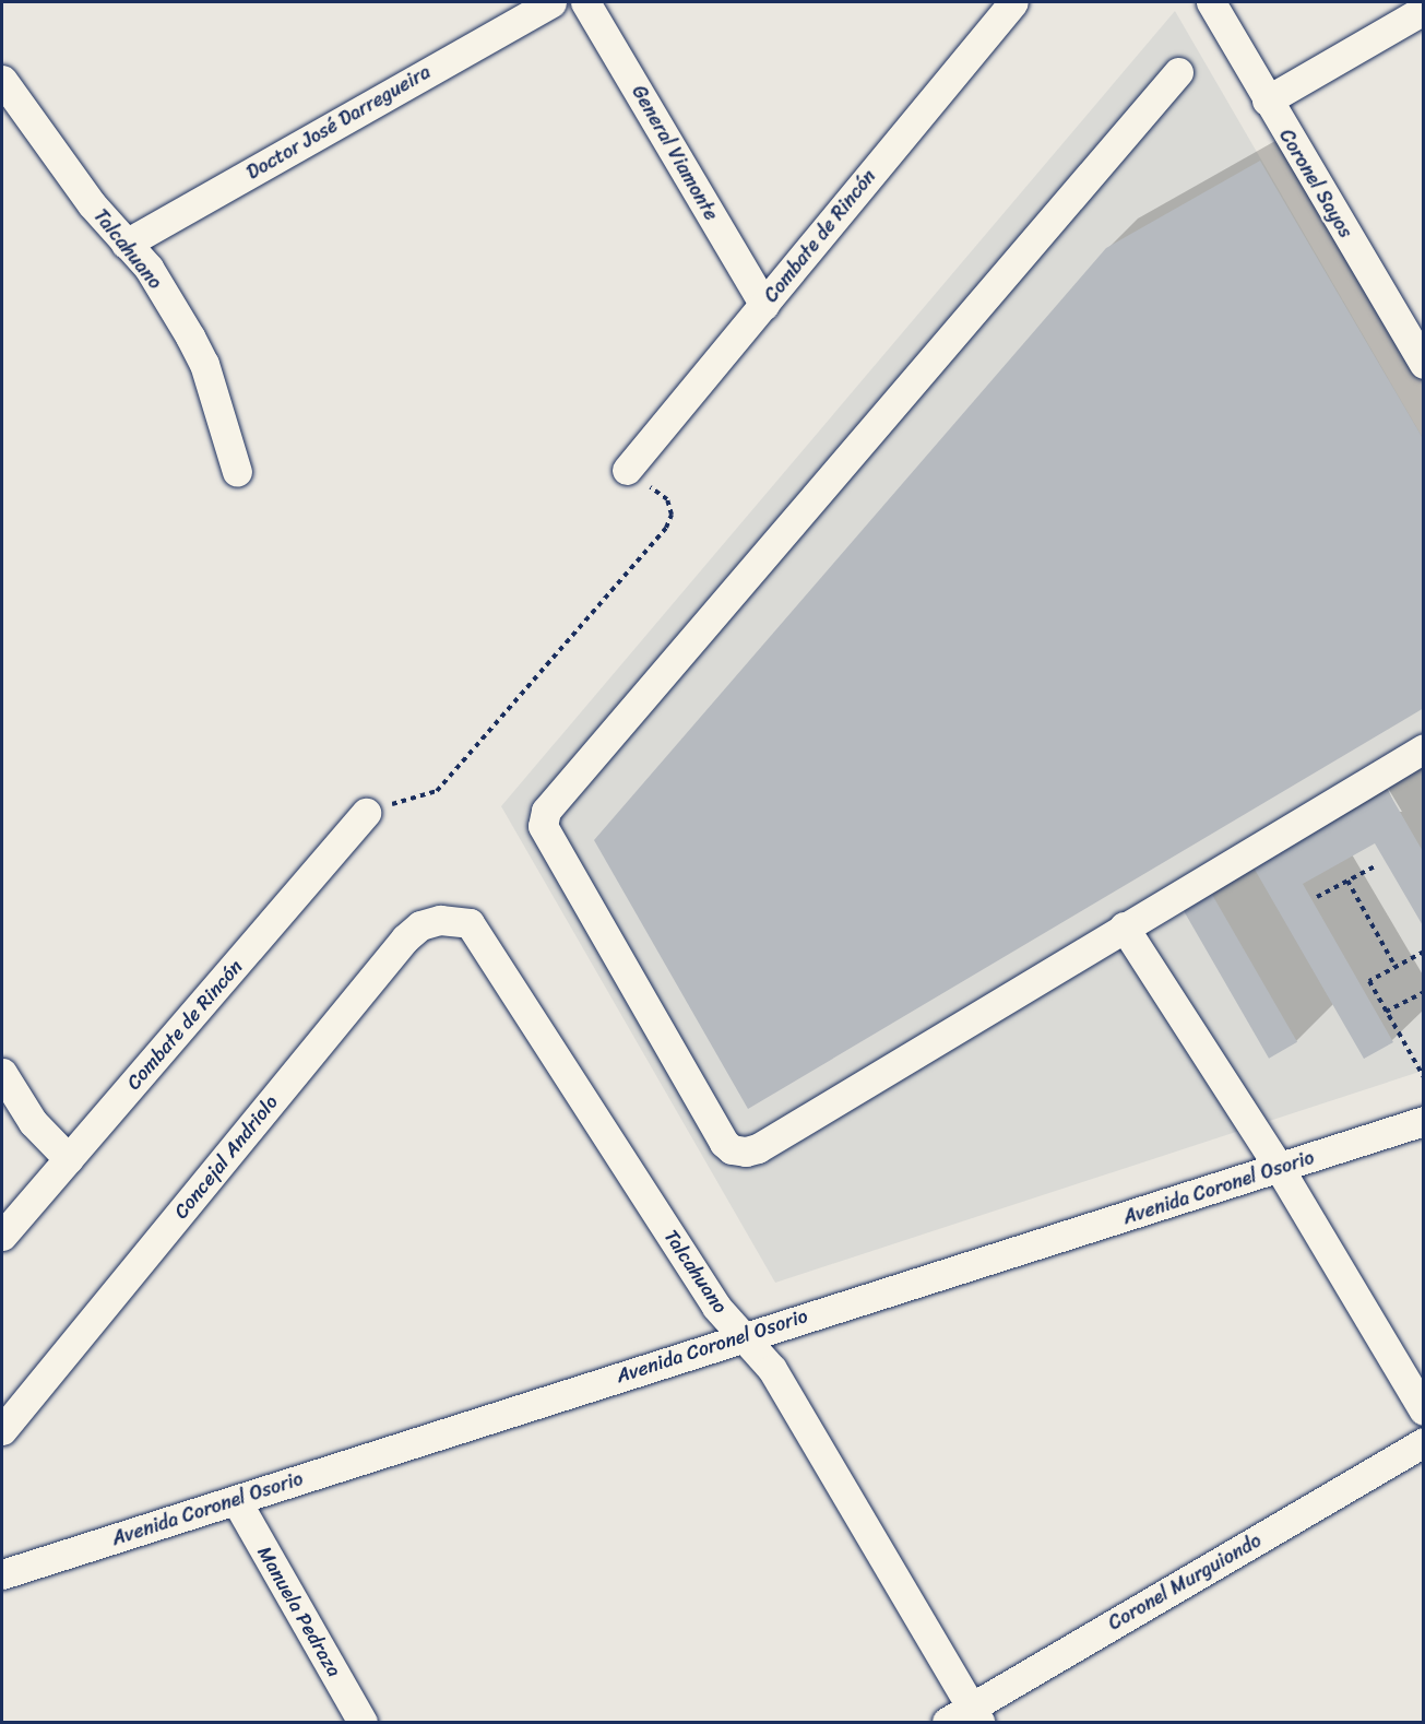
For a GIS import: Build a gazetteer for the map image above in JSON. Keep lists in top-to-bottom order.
{
  "streets": {
    "street": [
      "Doctor José Darregueira",
      "General Viamonte",
      "Coronel Sayos",
      "Combate de Rincón",
      "Talcahuano",
      "Concejal Andriolo",
      "Avenida Coronel Osorio",
      "Coronel Murguiondo",
      "Manuela Pedraza"
    ]
  },
  "crossings": [
    ["Doctor José Darregueira", "Talcahuano"],
    ["General Viamonte", "Combate de Rincón"],
    ["Talcahuano", "Concejal Andriolo"],
    ["Talcahuano", "Avenida Coronel Osorio"],
    ["Talcahuano", "Coronel Murguiondo"],
    ["Avenida Coronel Osorio", "Manuela Pedraza"]
  ]
}
